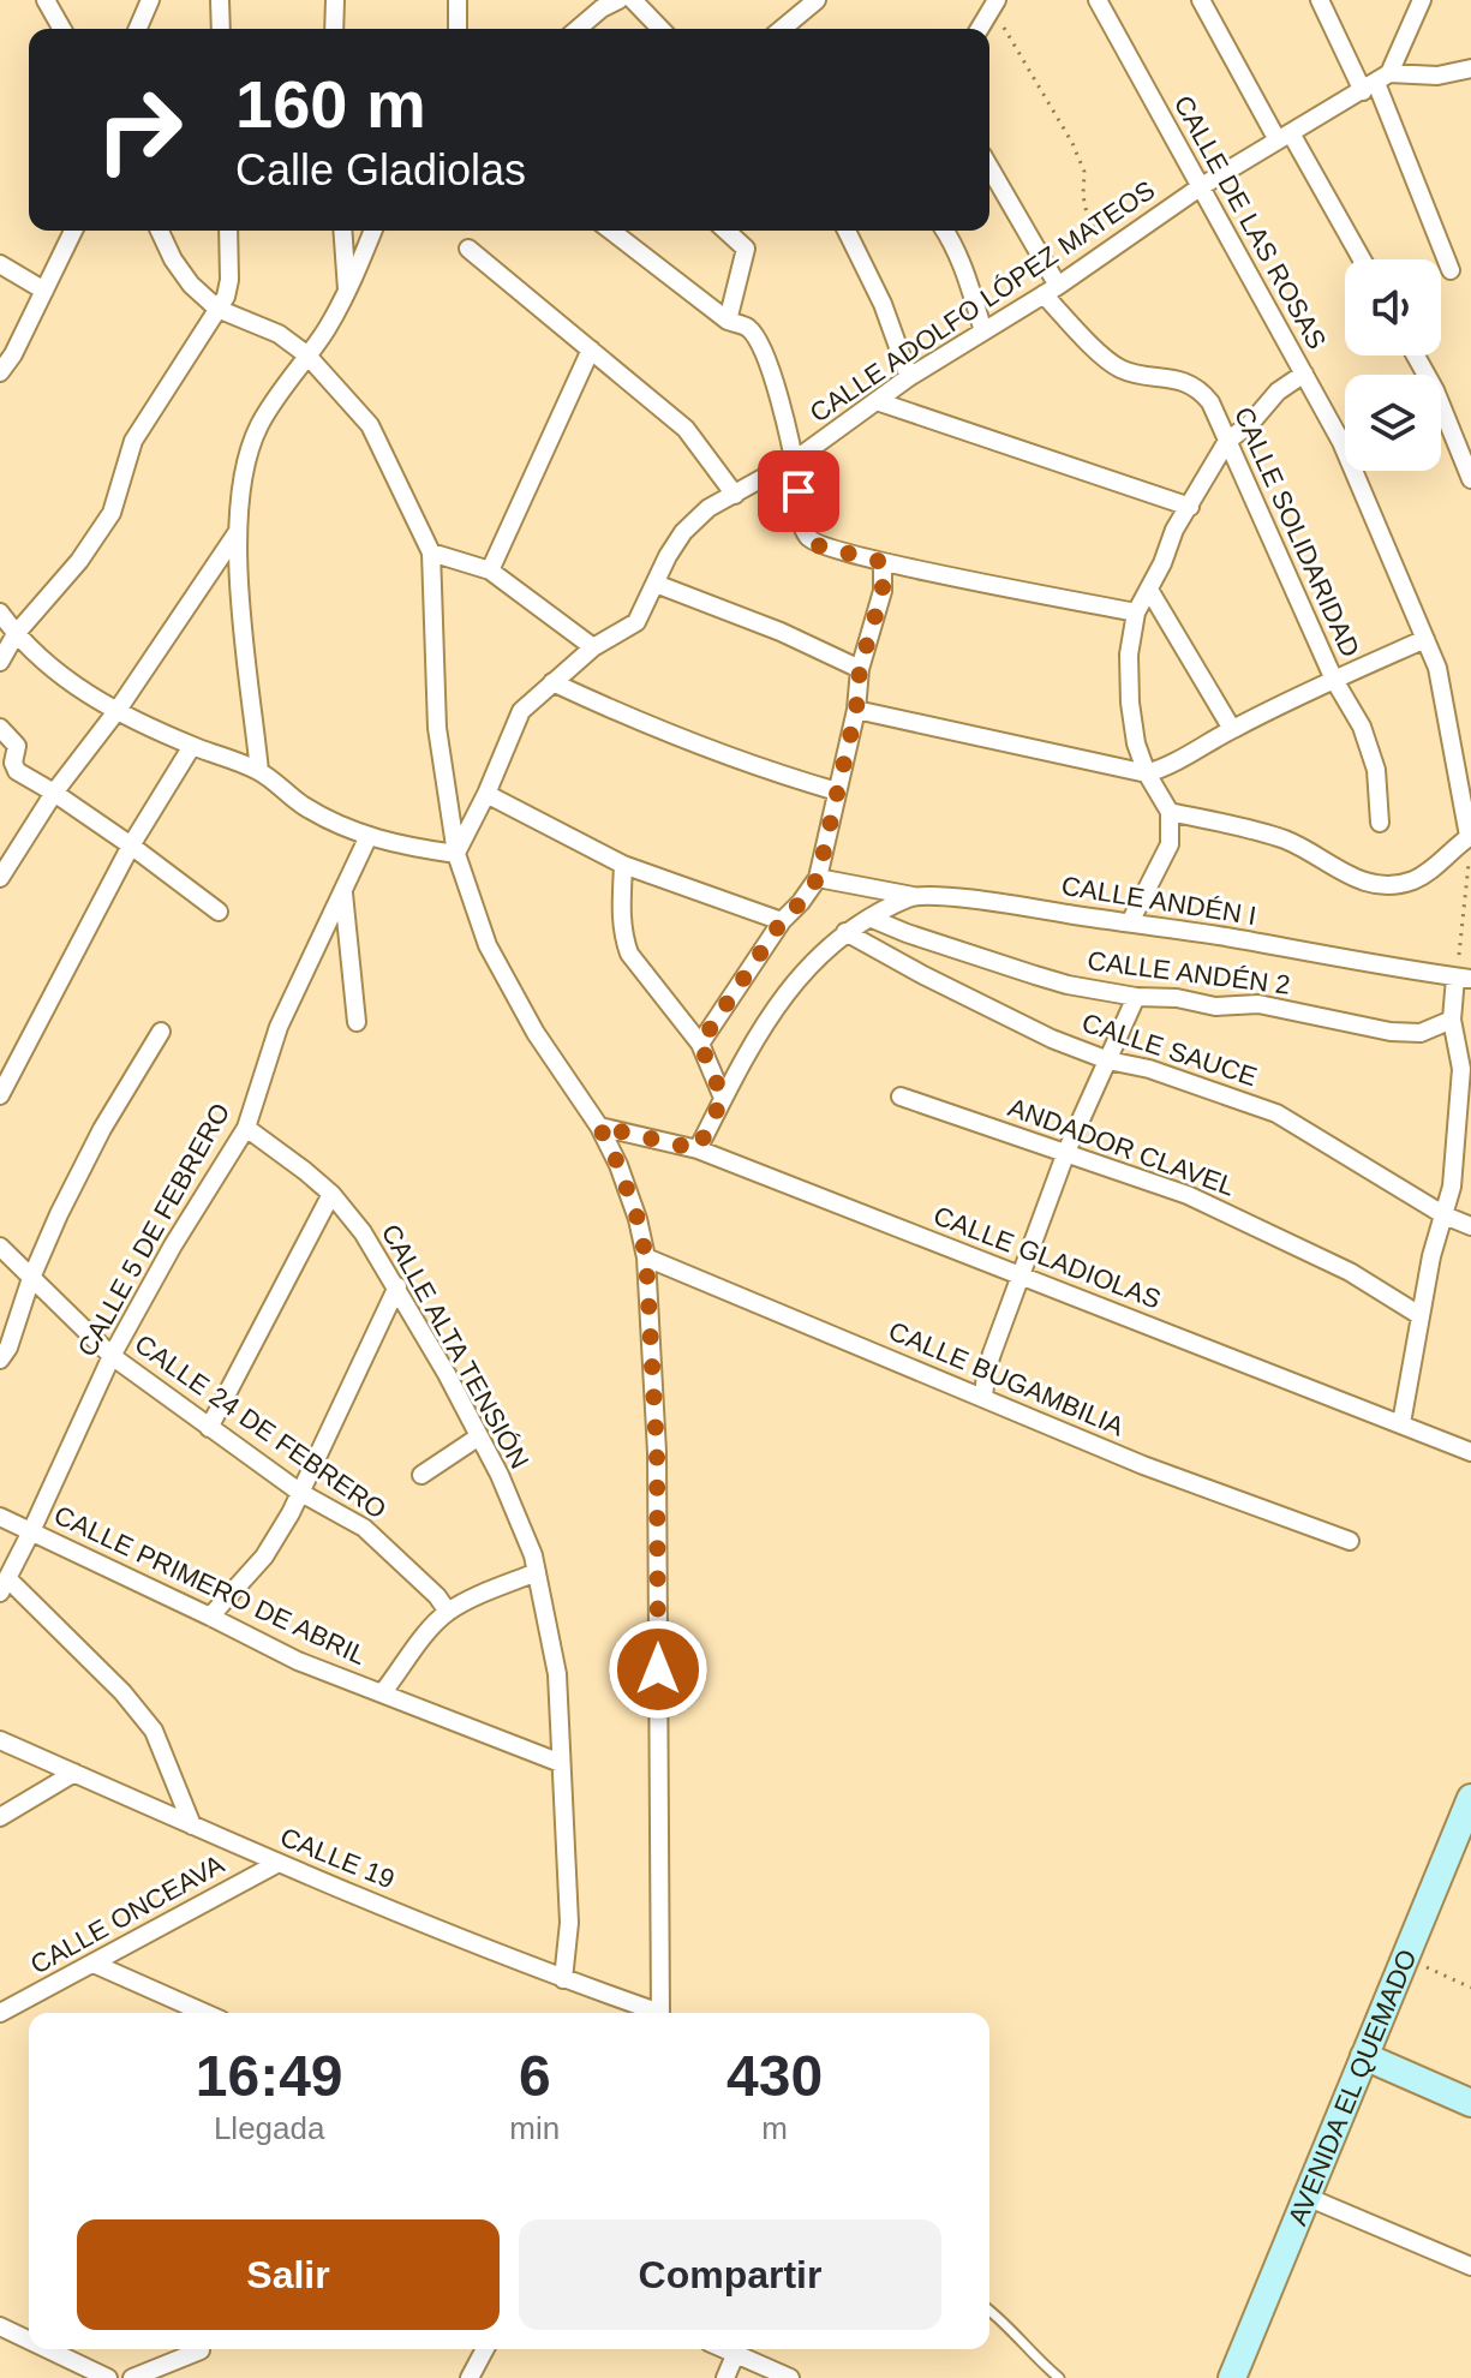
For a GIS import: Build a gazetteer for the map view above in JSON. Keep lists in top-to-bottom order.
{
  "streets": {
    "main road": ["AVENIDA EL QUEMADO"],
    "street": [
      "CALLE DE LAS ROSAS",
      "CALLE ADOLFO LÓPEZ MATEOS",
      "CALLE SOLIDARIDAD",
      "CALLE ANDÉN I",
      "CALLE ANDÉN 2",
      "CALLE SAUCE",
      "ANDADOR CLAVEL",
      "CALLE 5 DE FEBRERO",
      "CALLE GLADIOLAS",
      "CALLE ALTA TENSIÓN",
      "CALLE BUGAMBILIA",
      "CALLE 24 DE FEBRERO",
      "CALLE PRIMERO DE ABRIL",
      "CALLE 19",
      "CALLE ONCEAVA"
    ]
  },
  "crossings": [
    ["CALLE DE LAS ROSAS", "CALLE ADOLFO LÓPEZ MATEOS"],
    ["CALLE ADOLFO LÓPEZ MATEOS", "CALLE SOLIDARIDAD"],
    ["CALLE 5 DE FEBRERO", "CALLE ALTA TENSIÓN"],
    ["CALLE 5 DE FEBRERO", "CALLE 24 DE FEBRERO"],
    ["CALLE 5 DE FEBRERO", "CALLE PRIMERO DE ABRIL"],
    ["CALLE ALTA TENSIÓN", "CALLE PRIMERO DE ABRIL"],
    ["CALLE ALTA TENSIÓN", "CALLE 19"],
    ["CALLE 19", "CALLE ONCEAVA"]
  ],
  "page": {
    "turn": ["160 m", "Calle Gladiolas"],
    "eta": [
      "16:49",
      "Llegada",
      "6",
      "min",
      "430",
      "m"
    ],
    "buttons": ["Salir", "Compartir"]
  }
}
